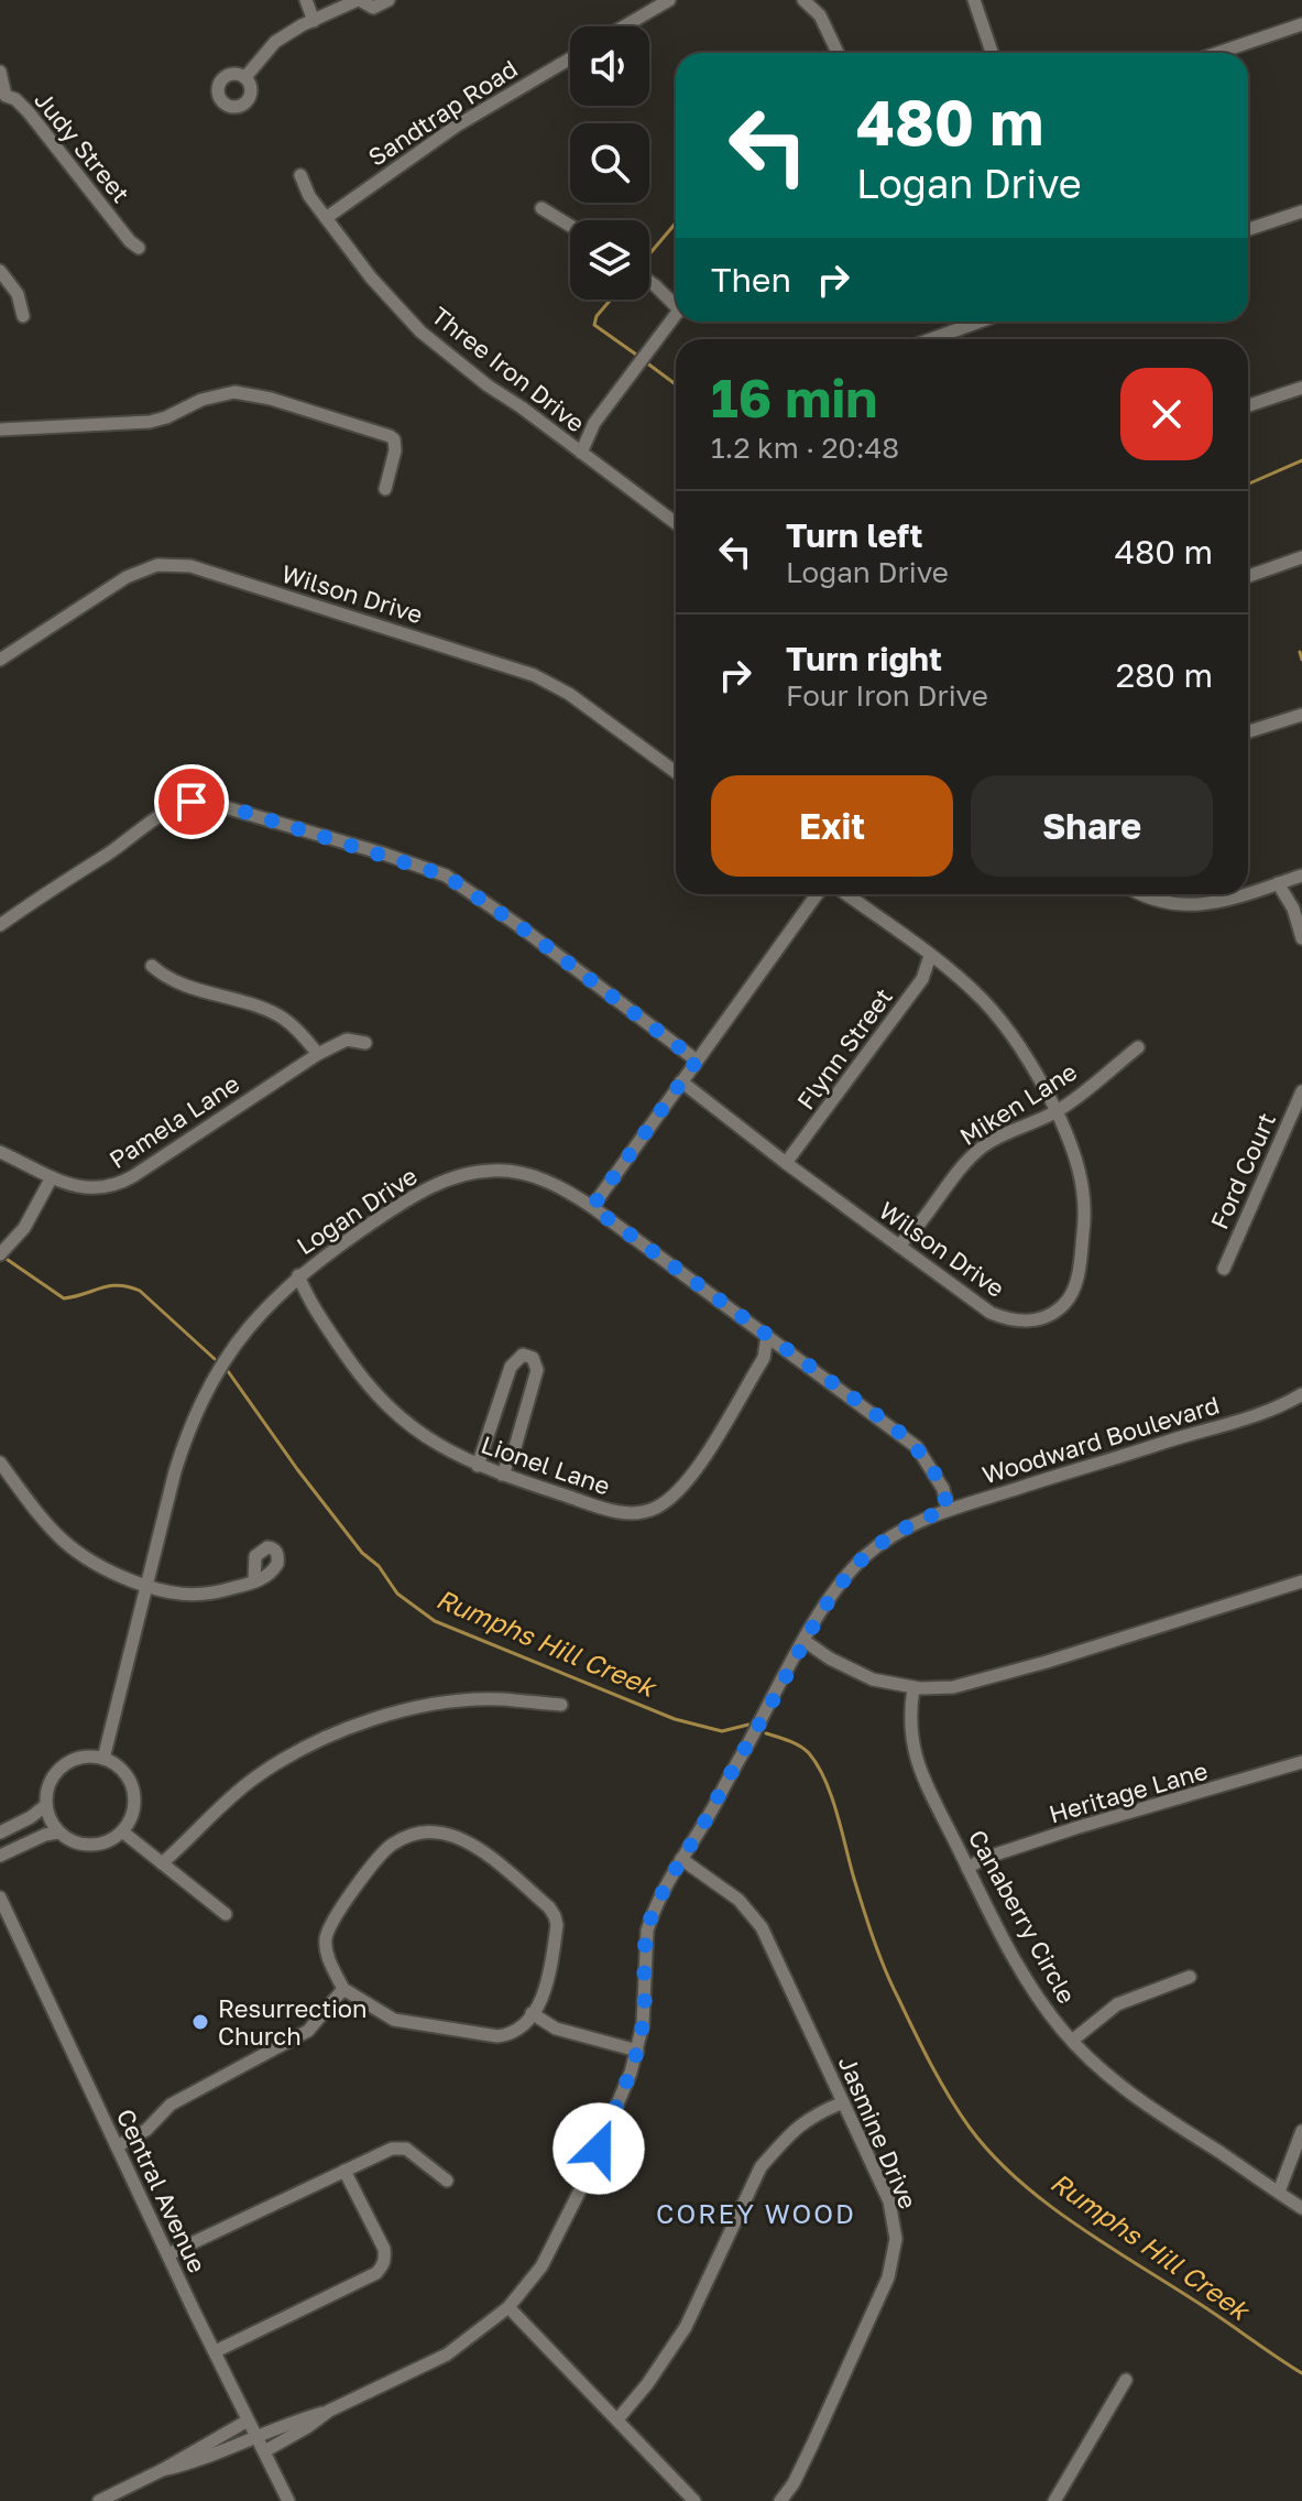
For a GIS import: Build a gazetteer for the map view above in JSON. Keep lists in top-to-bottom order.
{
  "streets": {
    "street": [
      "Sandtrap Road",
      "Judy Street",
      "Three Iron Drive",
      "Wilson Drive",
      "Flynn Street",
      "Miken Lane",
      "Pamela Lane",
      "Ford Court",
      "Logan Drive",
      "Woodward Boulevard",
      "Lionel Lane",
      "Heritage Lane",
      "Canaberry Circle",
      "Jasmine Drive",
      "Central Avenue"
    ]
  },
  "crossings": [
    ["Sandtrap Road", "Three Iron Drive"],
    ["Wilson Drive", "Flynn Street"],
    ["Wilson Drive", "Miken Lane"],
    ["Logan Drive", "Woodward Boulevard"],
    ["Logan Drive", "Lionel Lane"],
    ["Woodward Boulevard", "Jasmine Drive"],
    ["Woodward Boulevard", "Central Avenue"],
    ["Heritage Lane", "Canaberry Circle"]
  ],
  "districts": ["COREY WOOD"],
  "water": ["Rumphs Hill Creek"],
  "places": ["Resurrection Church"],
  "page": {
    "turn": ["480 m", "Logan Drive"],
    "then": "Then",
    "heading": ["16 min", "1.2 km · 20:48"],
    "list": [
      {
        "name": "Turn left",
        "note": "Logan Drive",
        "value": "480 m"
      },
      {
        "name": "Turn right",
        "note": "Four Iron Drive",
        "value": "280 m"
      }
    ],
    "buttons": ["Exit", "Share"]
  }
}
